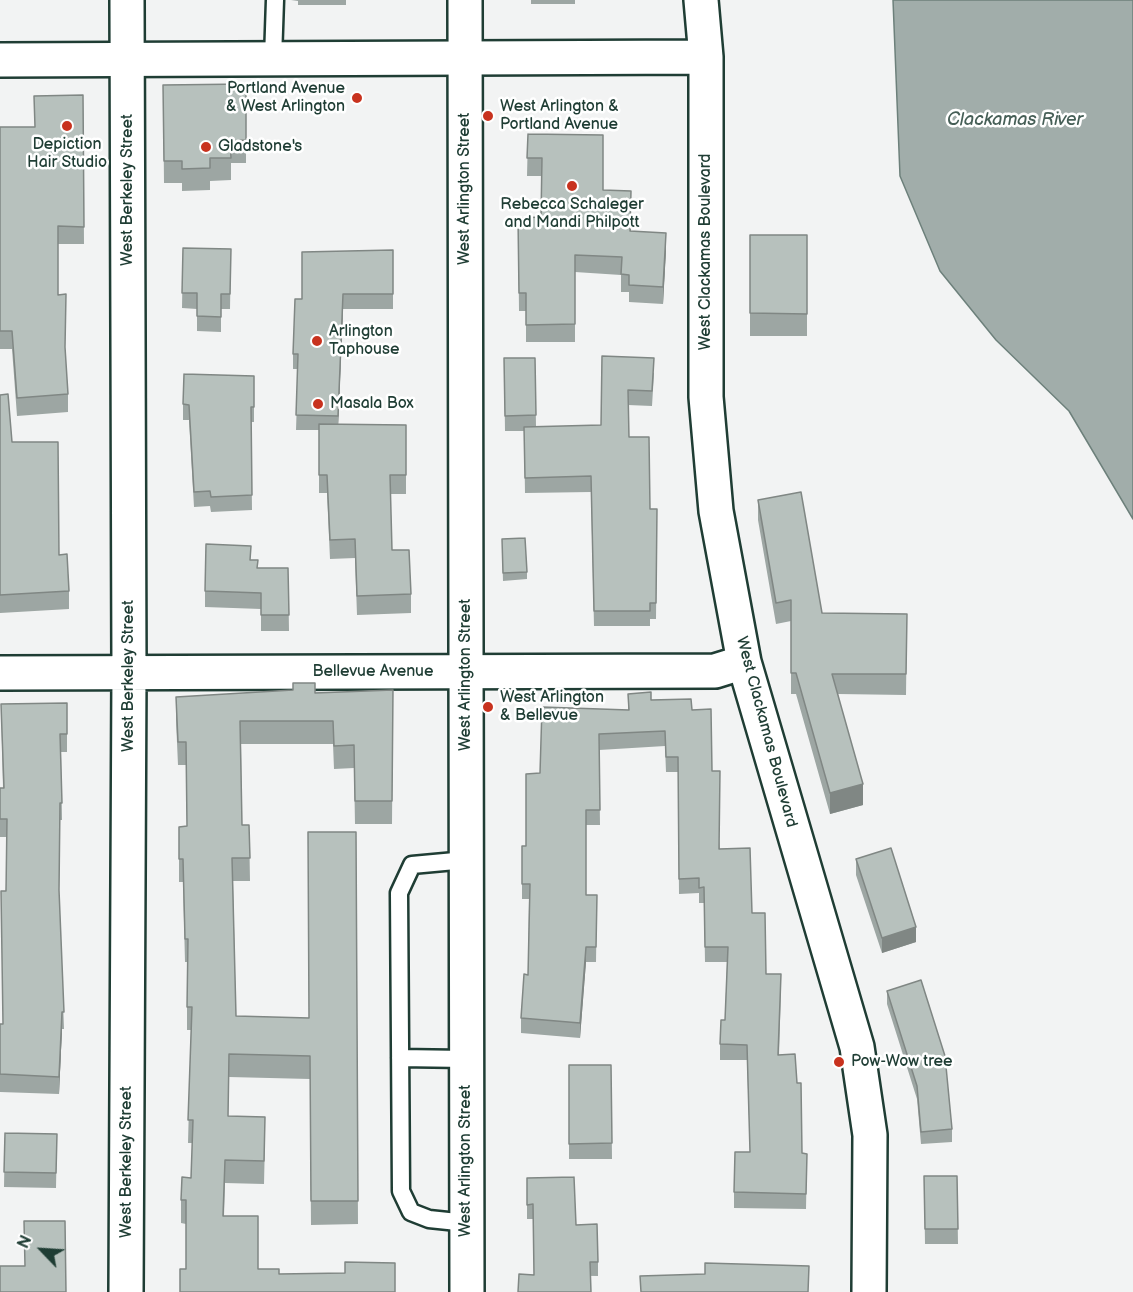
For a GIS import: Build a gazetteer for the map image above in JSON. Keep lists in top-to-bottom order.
{
  "streets": {
    "street": [
      "West Arlington Street",
      "West Berkeley Street",
      "West Clackamas Boulevard",
      "Bellevue Avenue"
    ]
  },
  "crossings": [
    ["West Arlington Street", "Bellevue Avenue"],
    ["West Berkeley Street", "Bellevue Avenue"],
    ["West Clackamas Boulevard", "Bellevue Avenue"]
  ],
  "water": ["Clackamas River"],
  "places": [
    "Portland Avenue & West Arlington",
    "West Arlington & Portland Avenue",
    "Depiction Hair Studio",
    "Gladstone's",
    "Rebecca Schaleger and Mandi Philpott",
    "Arlington Taphouse",
    "Masala Box",
    "West Arlington & Bellevue",
    "Pow-Wow tree"
  ],
  "north": "top left"
}
